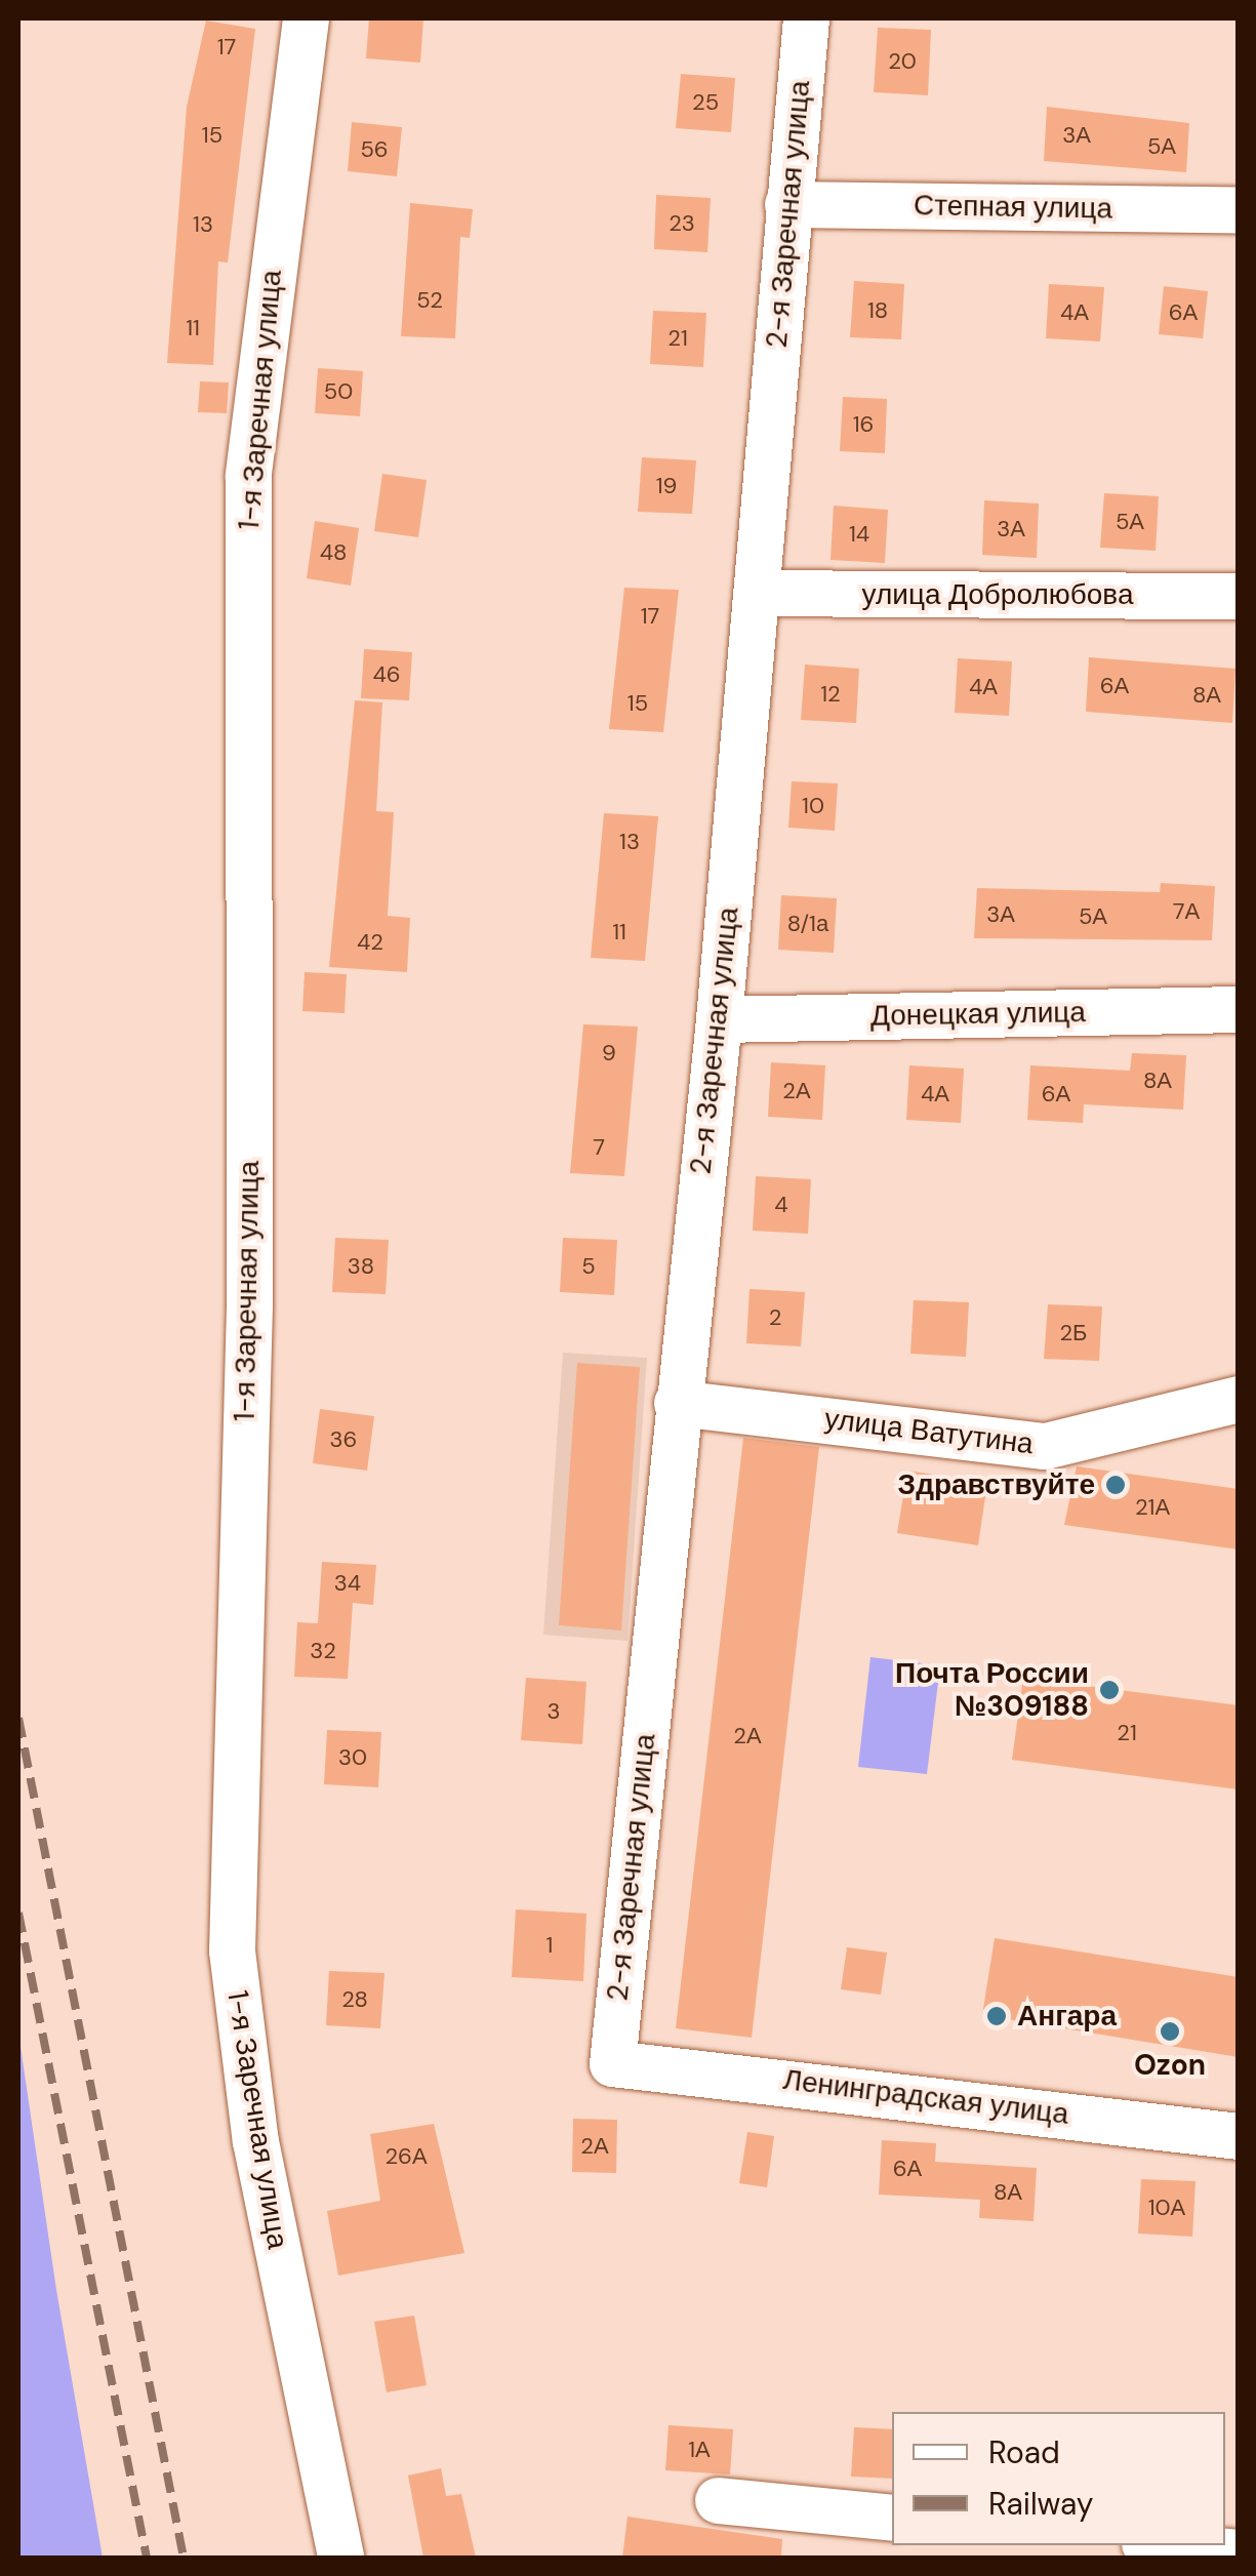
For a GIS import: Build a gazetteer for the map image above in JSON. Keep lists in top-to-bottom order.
{
  "streets": {
    "street": [
      "Степная улица",
      "2-я Заречная улица",
      "1-я Заречная улица",
      "улица Добролюбова",
      "Донецкая улица",
      "улица Ватутина",
      "Ленинградская улица"
    ]
  },
  "crossings": [
    ["Степная улица", "2-я Заречная улица"],
    ["2-я Заречная улица", "улица Добролюбова"],
    ["2-я Заречная улица", "Донецкая улица"],
    ["2-я Заречная улица", "улица Ватутина"],
    ["2-я Заречная улица", "Ленинградская улица"]
  ],
  "places": [
    "Здравствуйте",
    "Почта России №309188",
    "Ангара",
    "Ozon"
  ],
  "house_numbers": [
    "17",
    "20",
    "25",
    "15",
    "3А",
    "5А",
    "56",
    "23",
    "13",
    "52",
    "18",
    "4А",
    "6А",
    "11",
    "21",
    "50",
    "16",
    "19",
    "5А",
    "3А",
    "14",
    "48",
    "17",
    "46",
    "6А",
    "4А",
    "12",
    "8А",
    "15",
    "10",
    "13",
    "7А",
    "3А",
    "5А",
    "8/1а",
    "11",
    "42",
    "9",
    "8А",
    "2А",
    "4А",
    "6А",
    "7",
    "4",
    "38",
    "5",
    "2",
    "2Б",
    "36",
    "21А",
    "34",
    "32",
    "3",
    "21",
    "2А",
    "30",
    "1",
    "28",
    "2А",
    "26А",
    "6А",
    "8А",
    "10А",
    "1А"
  ],
  "legend": ["Road", "Railway"]
}
